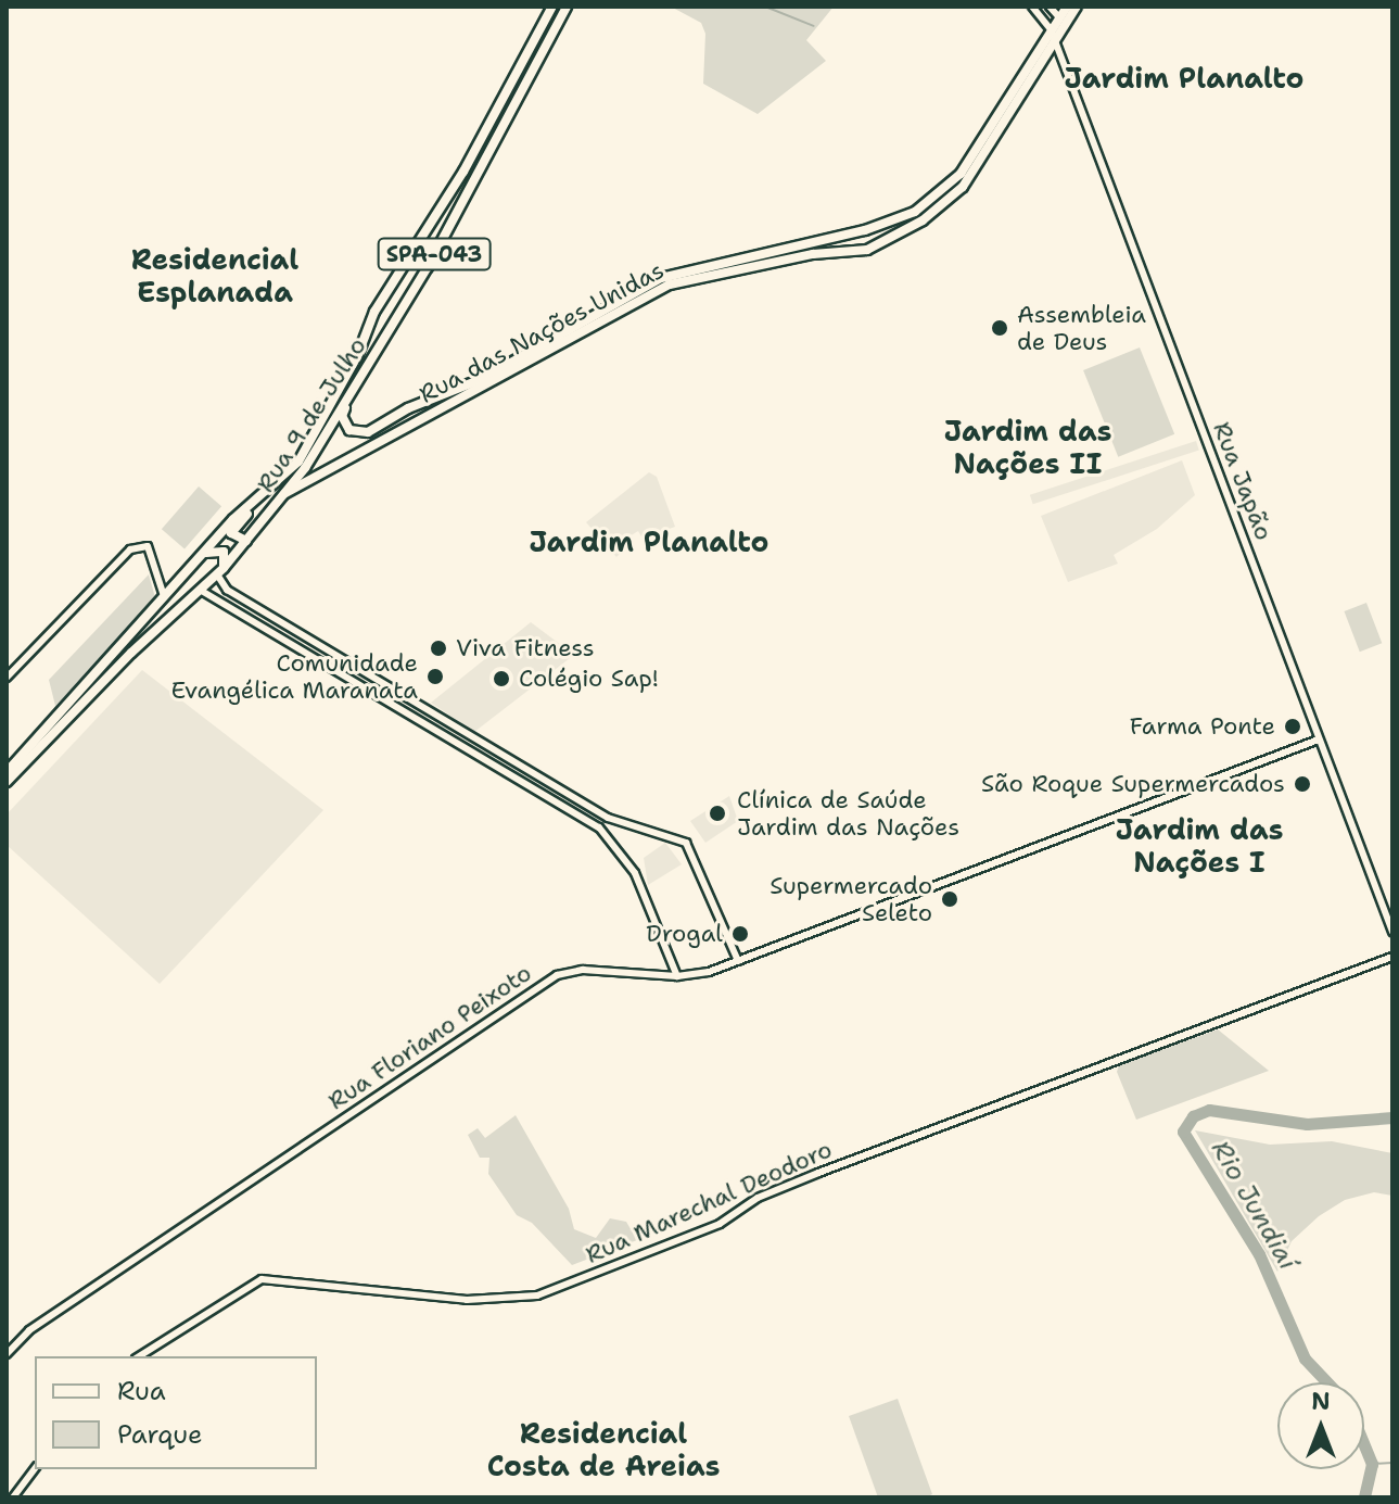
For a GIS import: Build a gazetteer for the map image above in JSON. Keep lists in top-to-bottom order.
{
  "streets": {
    "main road": ["SPA-043", "Rua das Nações Unidas", "Rua 9 de Julho"],
    "street": ["Rua Japão", "Rua Floriano Peixoto", "Rua Marechal Deodoro"]
  },
  "crossings": [
    ["Rua das Nações Unidas", "Rua 9 de Julho"],
    ["Rua das Nações Unidas", "Rua Japão"],
    ["Rua Japão", "Rua Floriano Peixoto"]
  ],
  "districts": [
    "Jardim Planalto",
    "Residencial Esplanada",
    "Jardim das Nações II",
    "Jardim Planalto",
    "Jardim das Nações I",
    "Residencial Costa de Areias"
  ],
  "water": ["Rio Jundiaí"],
  "places": [
    "Assembleia de Deus",
    "Viva Fitness",
    "Comunidade Evangélica Maranata",
    "Colégio Sap!",
    "Farma Ponte",
    "São Roque Supermercados",
    "Clínica de Saúde Jardim das Nações",
    "Supermercado Seleto",
    "Drogal"
  ],
  "legend": ["Rua", "Parque"],
  "north": "top"
}
